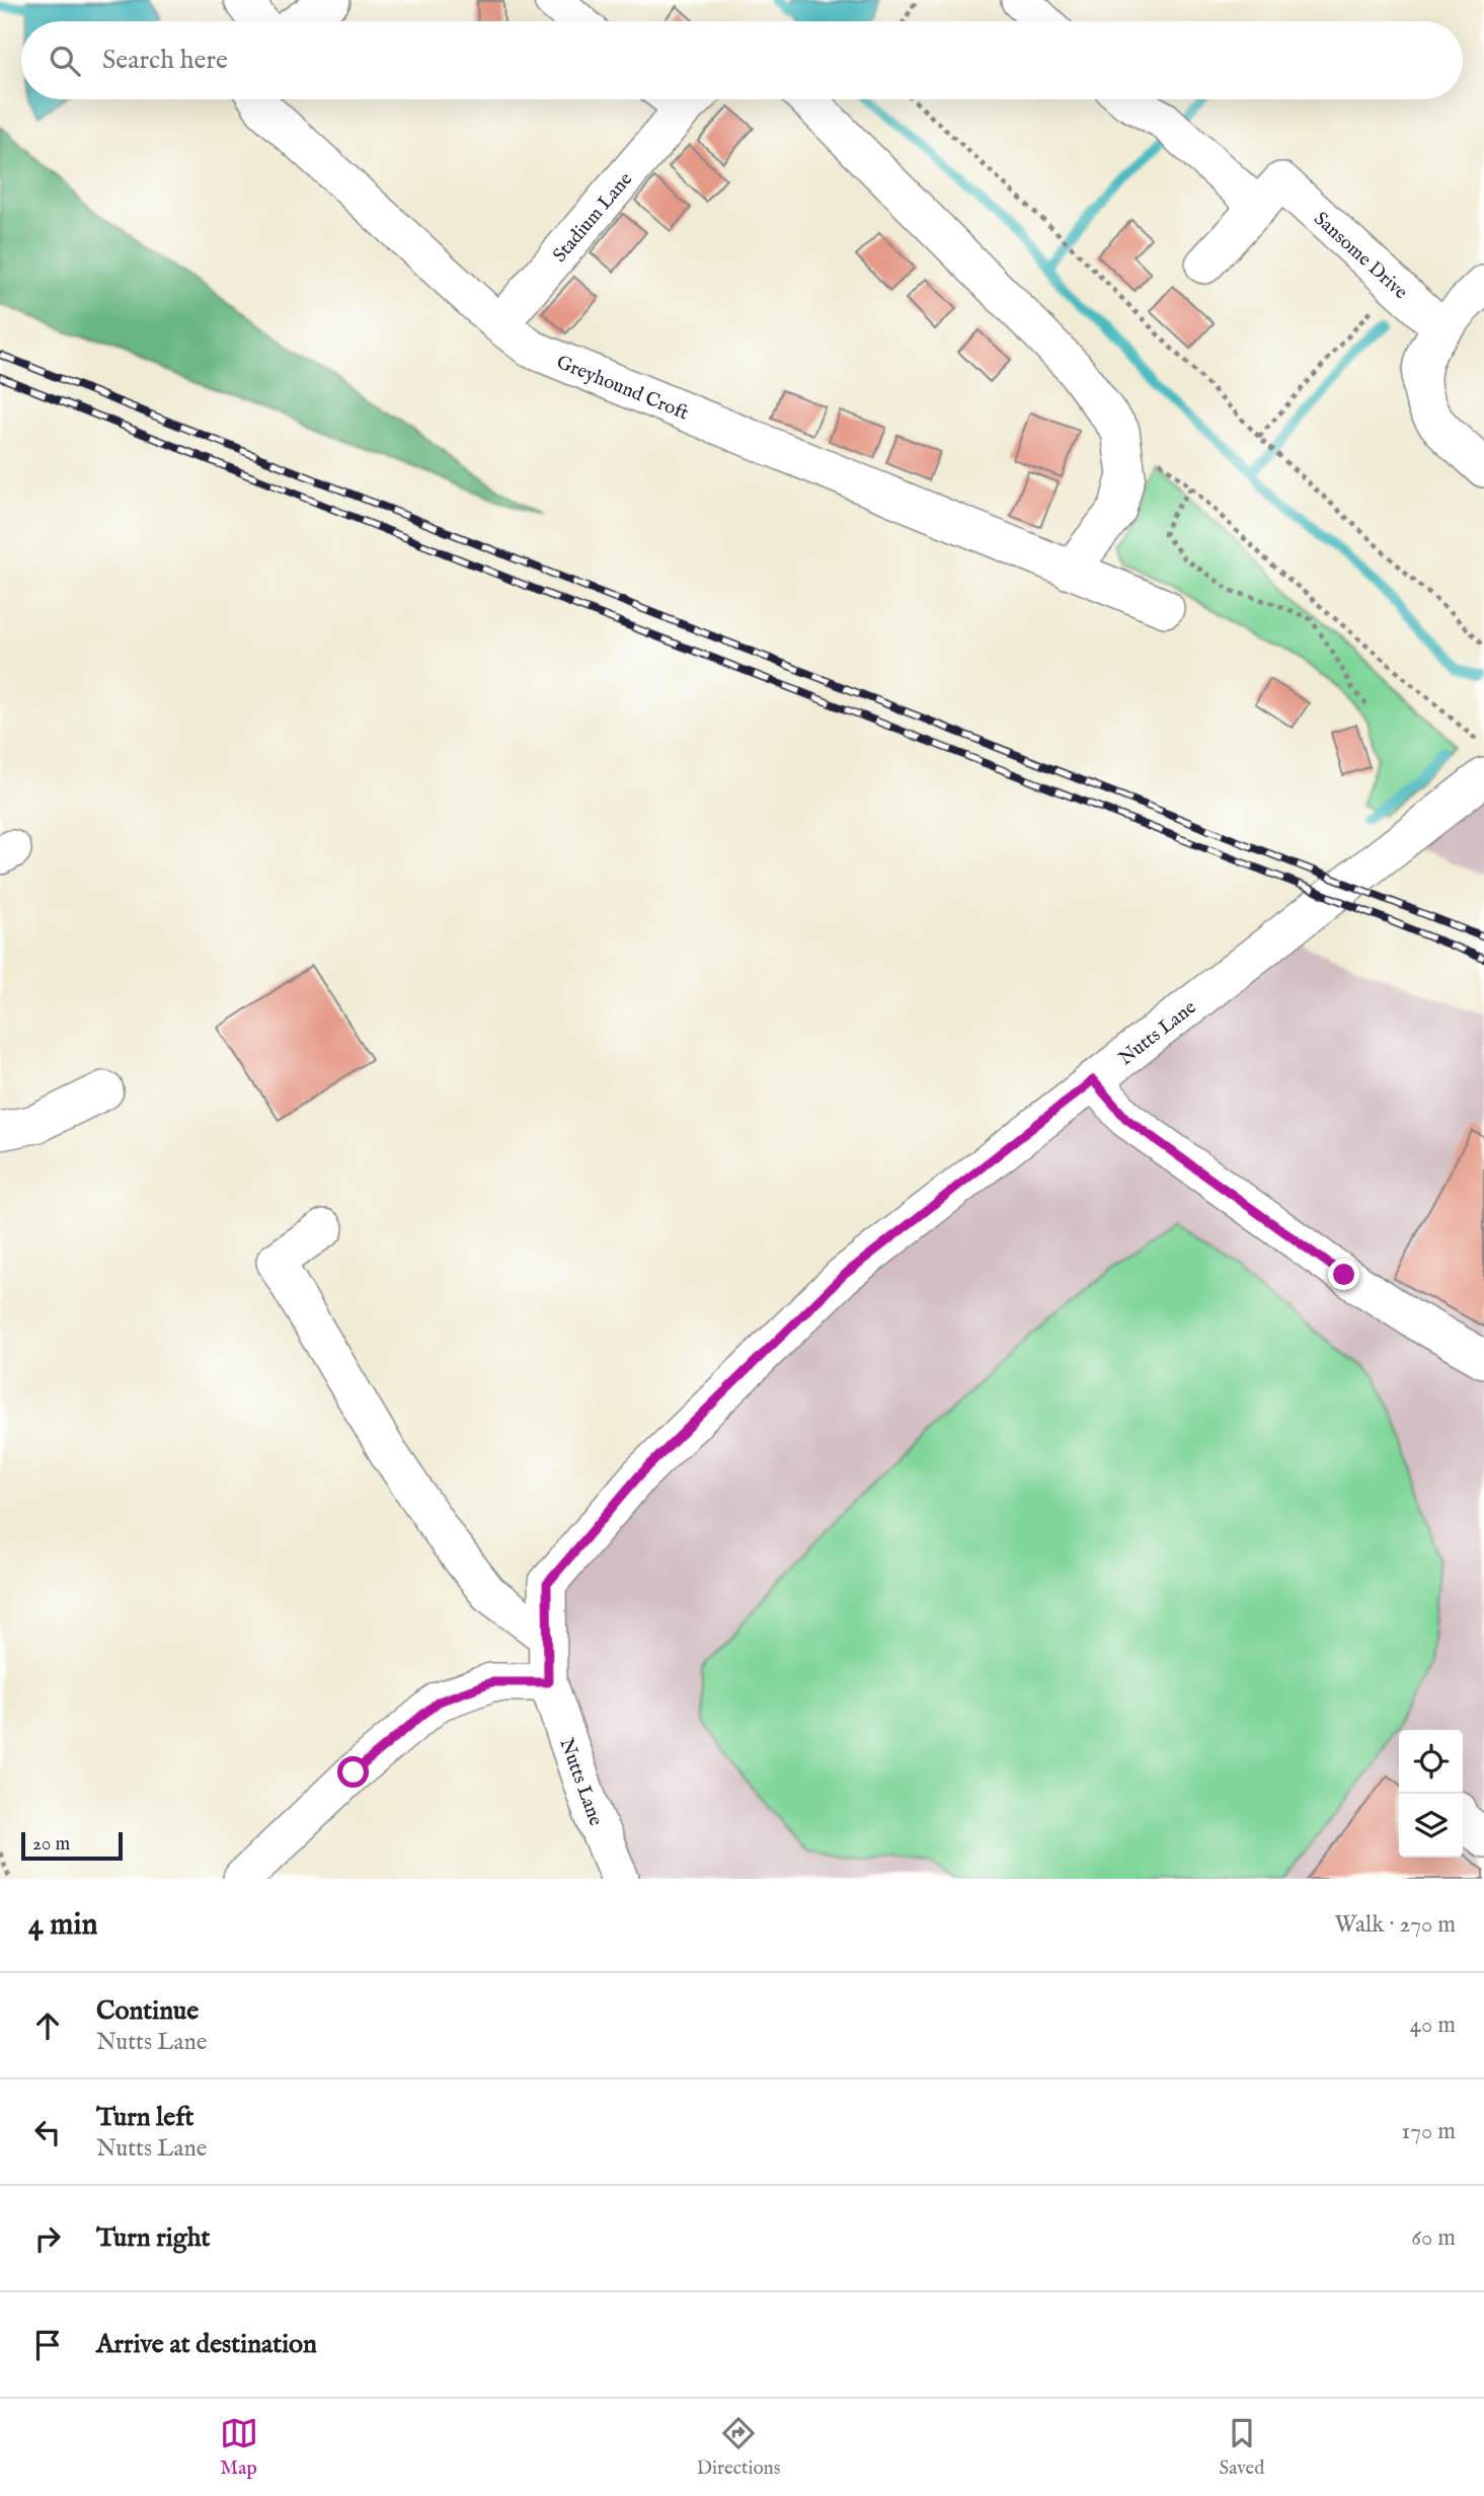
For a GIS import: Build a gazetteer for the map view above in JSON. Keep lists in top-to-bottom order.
{
  "streets": {
    "street": [
      "Stadium Lane",
      "Sansome Drive",
      "Greyhound Croft",
      "Nutts Lane"
    ]
  },
  "crossings": [
    ["Stadium Lane", "Greyhound Croft"]
  ],
  "scale_bar": "20 m",
  "page": {
    "search": "Search here",
    "scale": "20 m",
    "heading": ["4 min", "Walk · 270 m"],
    "list": [
      ["Continue", "Nutts Lane", "40 m"],
      ["Turn left", "Nutts Lane", "170 m"],
      ["Turn right", "60 m"],
      "Arrive at destination"
    ],
    "nav": ["Map", "Directions", "Saved"]
  }
}
